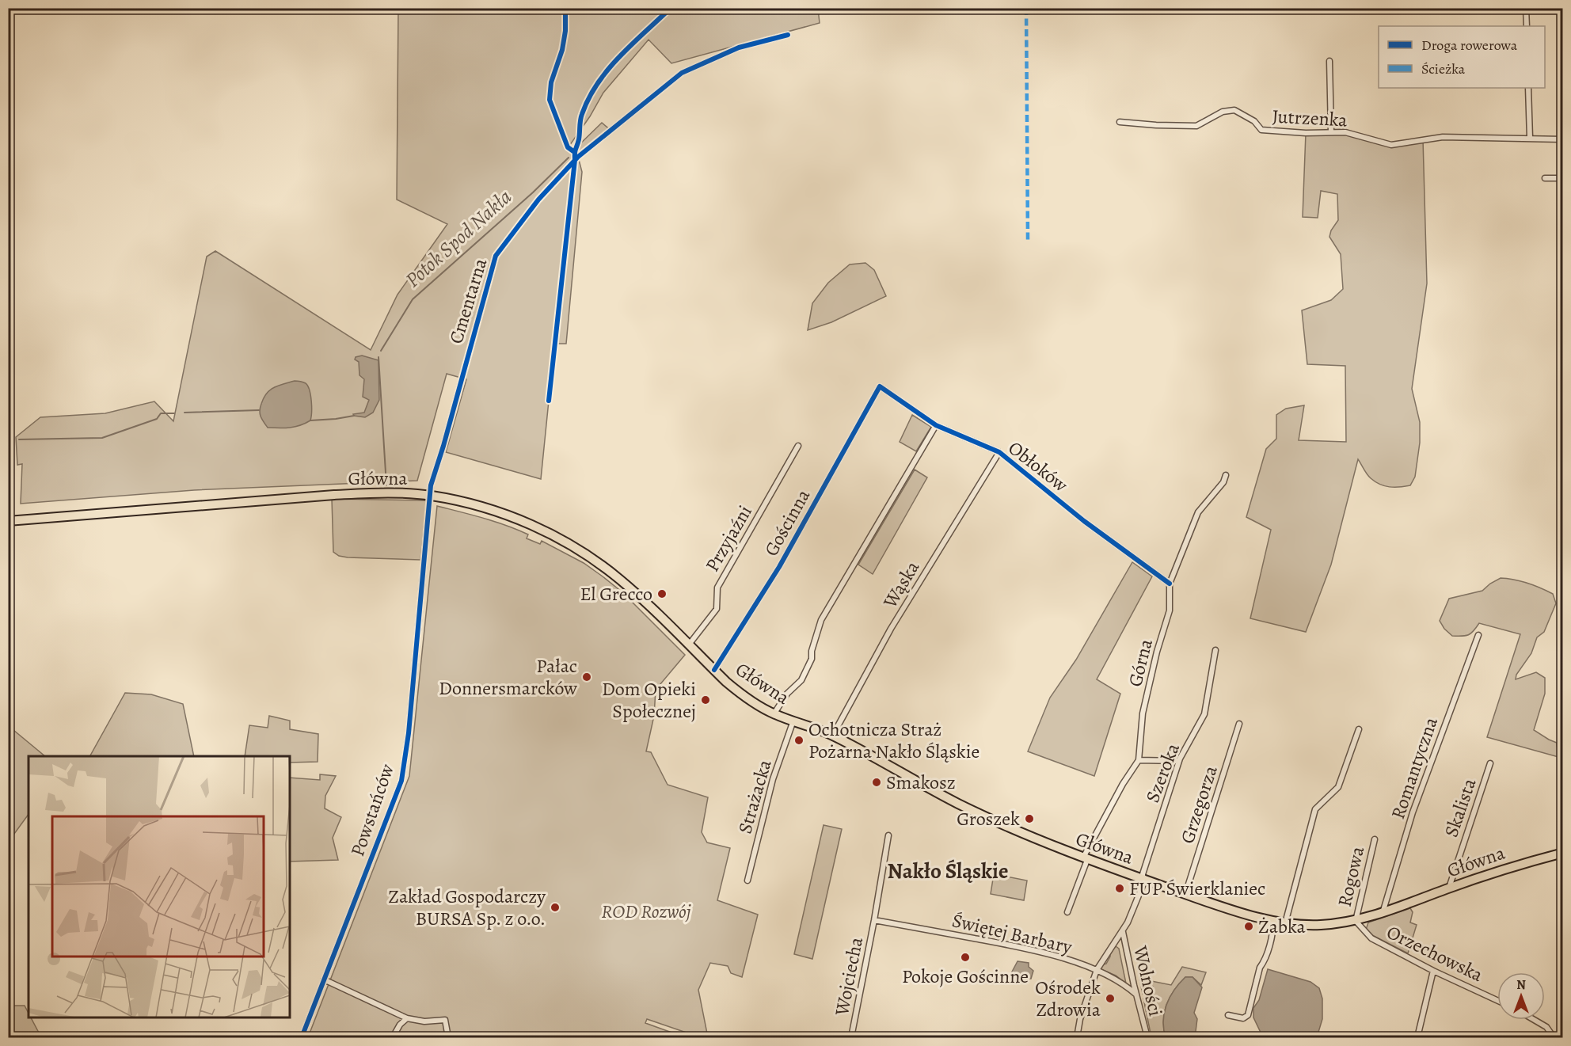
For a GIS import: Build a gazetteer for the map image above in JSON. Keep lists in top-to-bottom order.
{
  "streets": {
    "main road": ["Główna"],
    "street": [
      "Jutrzenka",
      "Cmentarna",
      "Obłoków",
      "Gościnna",
      "Przyjaźni",
      "Wąska",
      "Górna",
      "Romantyczna",
      "Szeroka",
      "Strażacka",
      "Grzegorza",
      "Skalista",
      "Powstańców",
      "Rogowa",
      "Świętej Barbary",
      "Orzechowska",
      "Wojciecha",
      "Wolności"
    ]
  },
  "crossings": [
    ["Cmentarna", "Główna"],
    ["Cmentarna", "Powstańców"],
    ["Obłoków", "Gościnna"],
    ["Obłoków", "Wąska"],
    ["Obłoków", "Górna"],
    ["Główna", "Gościnna"],
    ["Główna", "Przyjaźni"],
    ["Główna", "Wąska"],
    ["Główna", "Górna"],
    ["Główna", "Romantyczna"],
    ["Główna", "Szeroka"],
    ["Główna", "Strażacka"],
    ["Główna", "Grzegorza"],
    ["Główna", "Skalista"],
    ["Główna", "Powstańców"],
    ["Główna", "Rogowa"],
    ["Główna", "Orzechowska"],
    ["Szeroka", "Świętej Barbary"],
    ["Szeroka", "Wolności"],
    ["Rogowa", "Orzechowska"],
    ["Świętej Barbary", "Wojciecha"],
    ["Świętej Barbary", "Wolności"]
  ],
  "districts": ["Nakło Śląskie"],
  "water": ["Potok Spod Nakła"],
  "parks": ["ROD Rozwój"],
  "places": [
    "El Grecco",
    "Pałac Donnersmarcków",
    "Dom Opieki Społecznej",
    "Ochotnicza Straż Pożarna Nakło Śląskie",
    "Smakosz",
    "Groszek",
    "FUP Świerklaniec",
    "Zakład Gospodarczy BURSA Sp. z o.o.",
    "Żabka",
    "Pokoje Gościnne",
    "Ośrodek Zdrowia"
  ],
  "legend": ["Droga rowerowa", "Ścieżka"],
  "north": "top"
}
